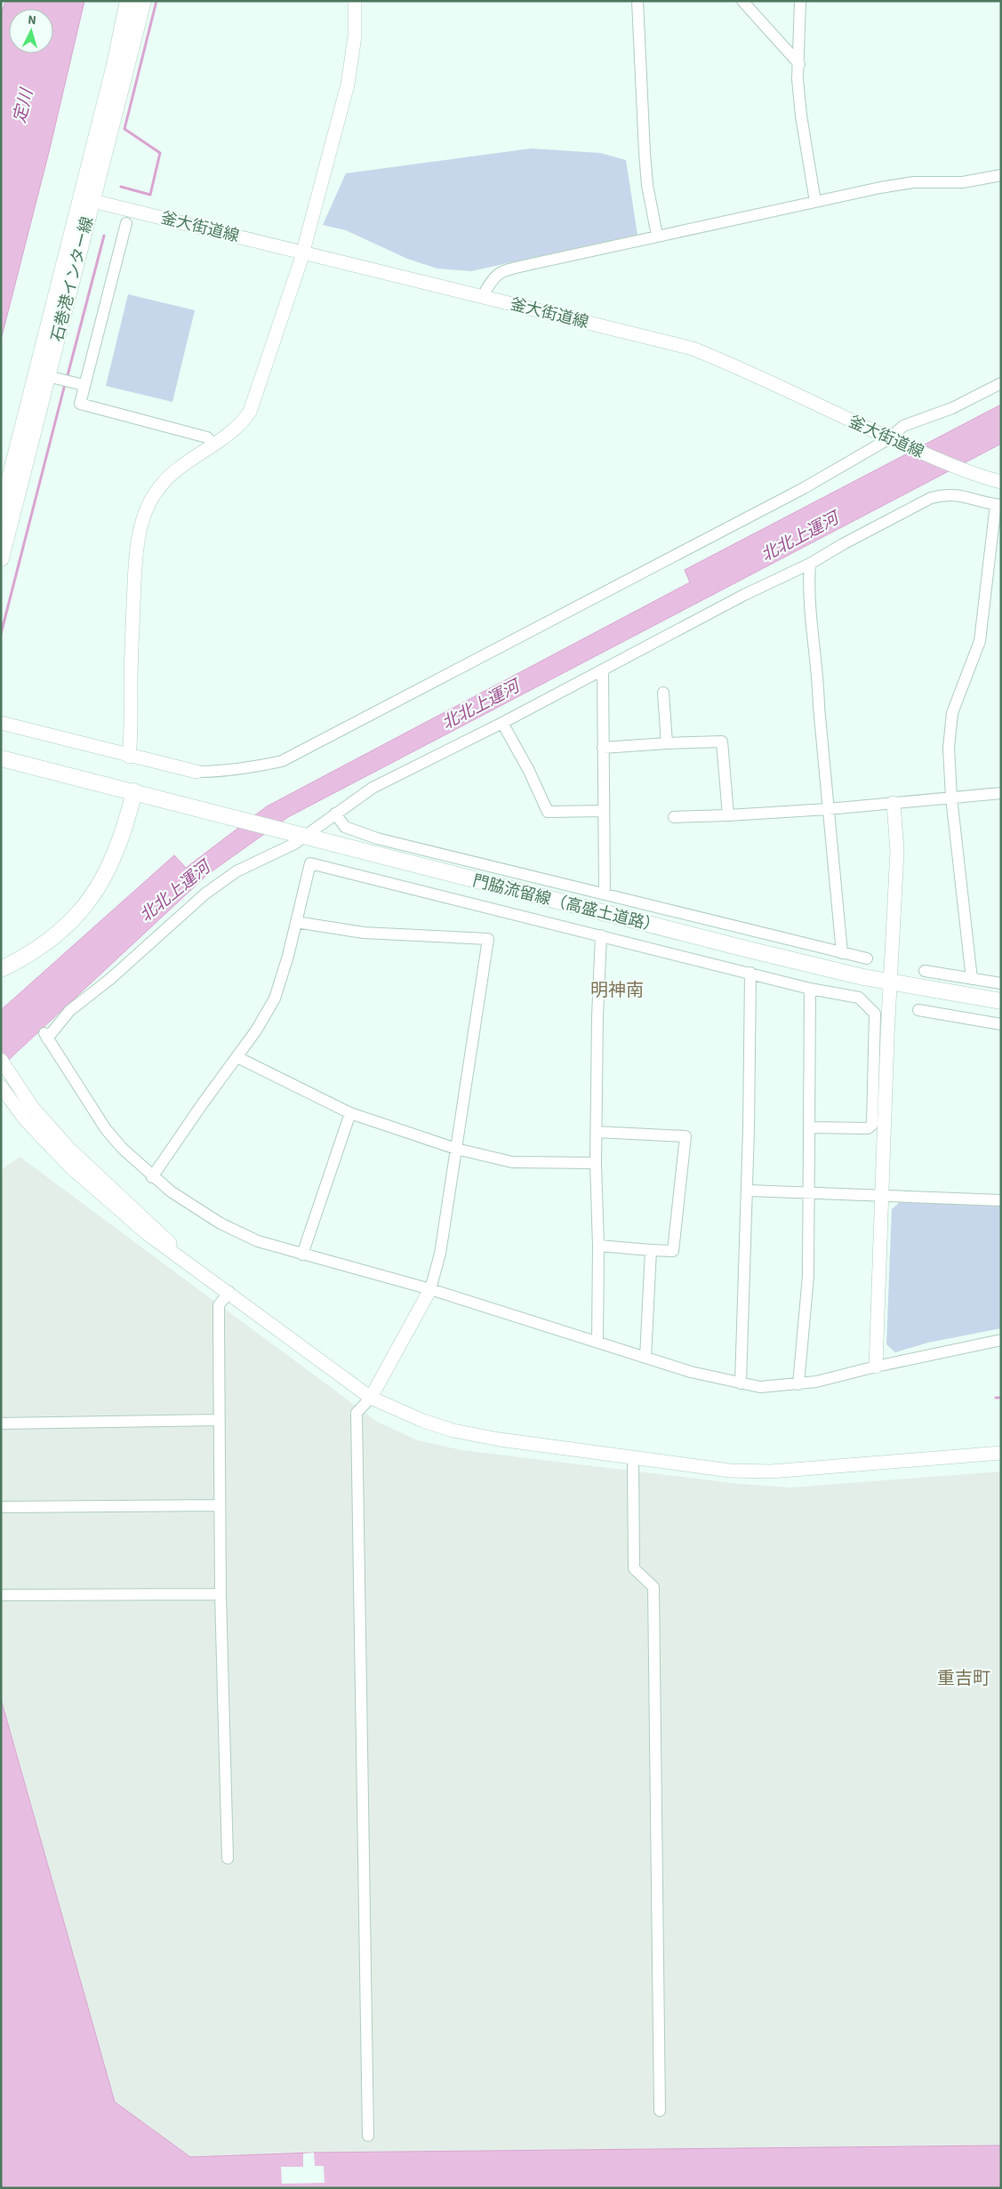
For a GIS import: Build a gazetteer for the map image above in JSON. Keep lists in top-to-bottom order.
{
  "streets": {
    "main road": ["石巻港インター線", "門脇流留線（高盛土道路）"],
    "street": ["釜大街道線"]
  },
  "crossings": [
    ["釜大街道線", "石巻港インター線"]
  ],
  "districts": ["明神南", "重吉町"],
  "water": ["定川", "北北上運河"],
  "north": "top"
}
